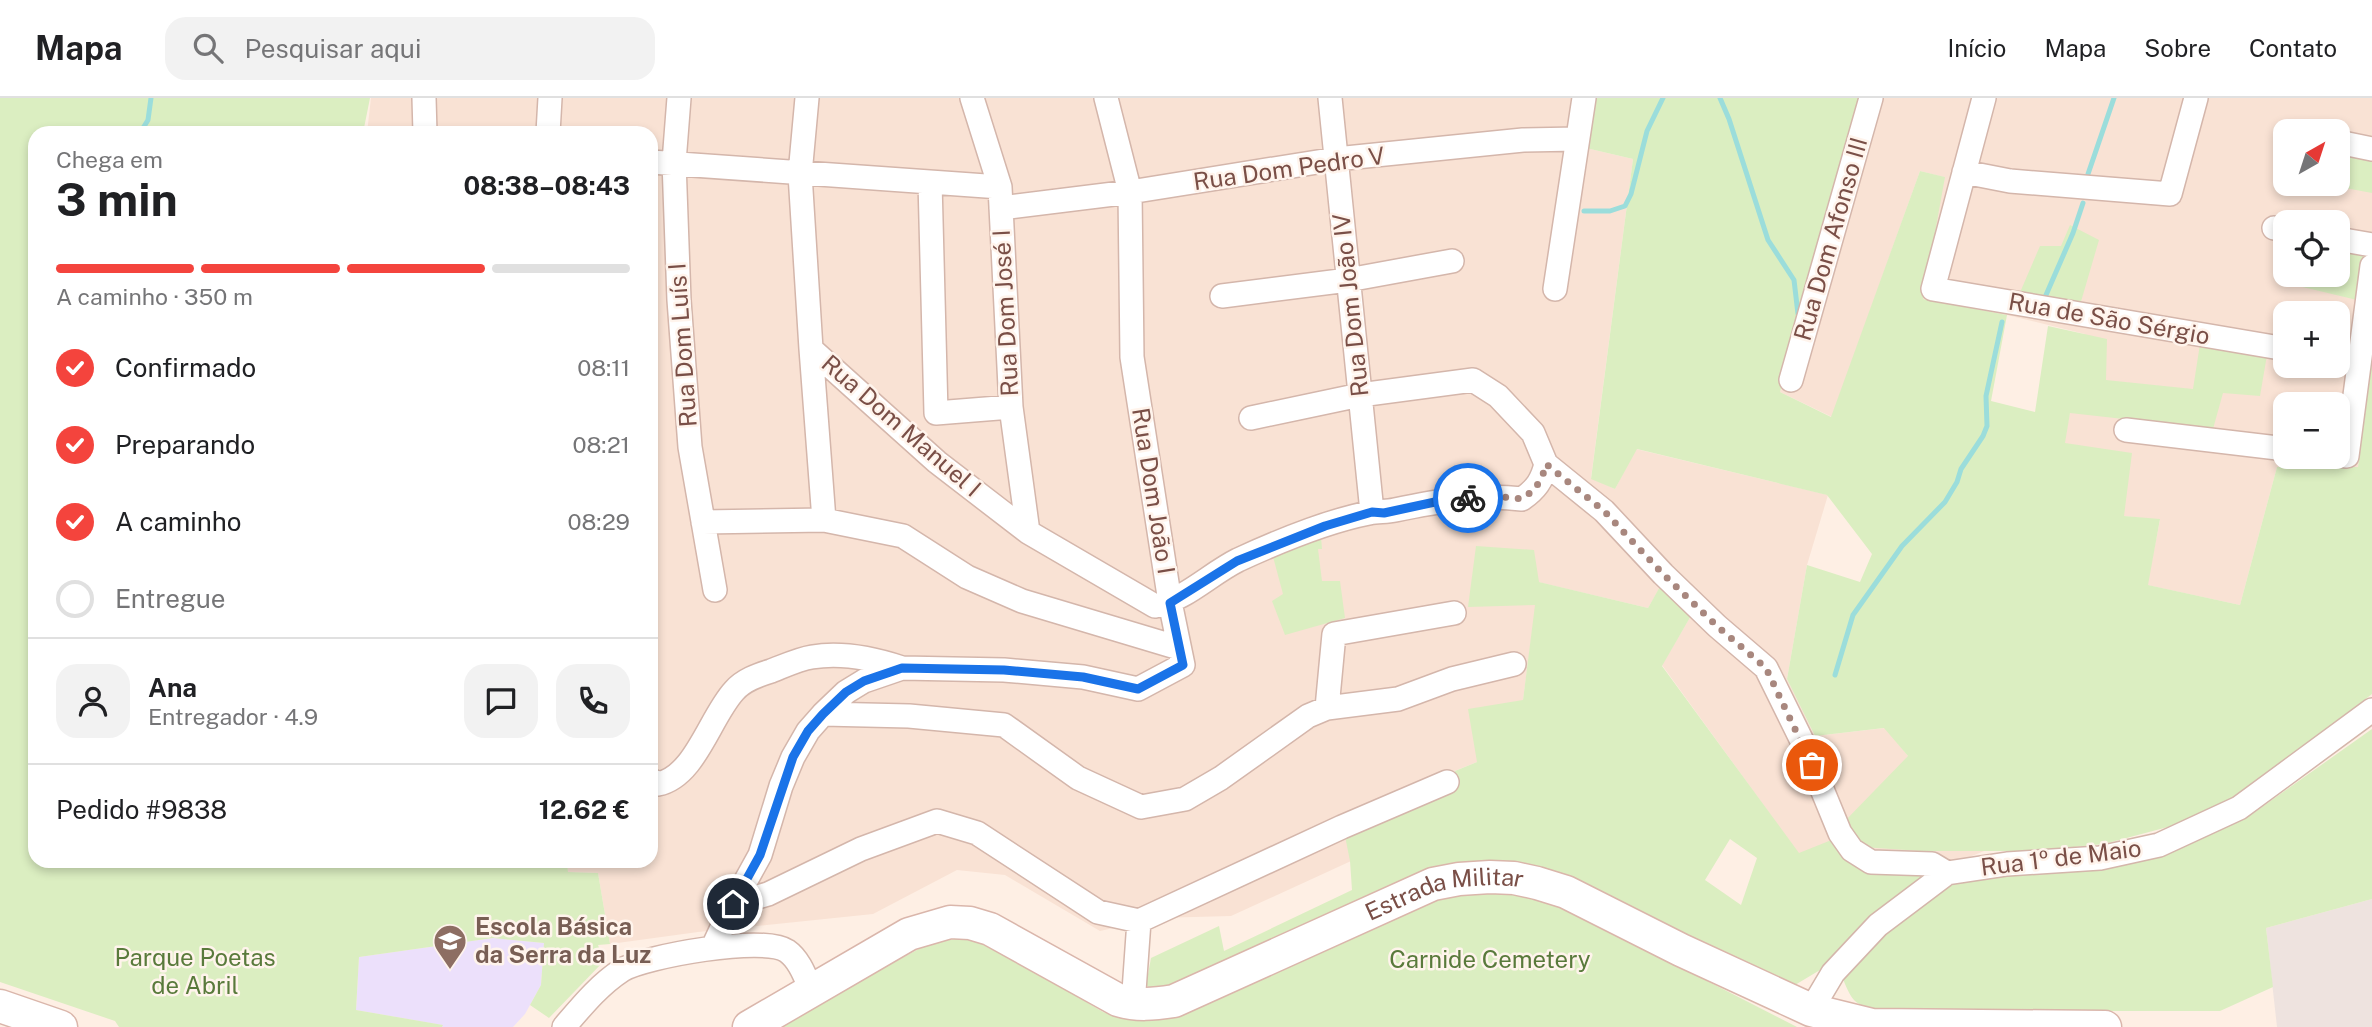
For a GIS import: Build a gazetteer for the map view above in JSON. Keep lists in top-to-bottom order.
{
  "streets": {
    "street": [
      "Rua Dom Pedro V",
      "Rua Dom Afonso III",
      "Rua Dom João IV",
      "Rua Dom José I",
      "Rua de São Sérgio",
      "Rua Dom Luís I",
      "Rua Dom Manuel I",
      "Rua Dom João I",
      "Rua 1º de Maio",
      "Estrada Militar"
    ]
  },
  "crossings": [
    ["Rua Dom Pedro V", "Rua Dom João IV"],
    ["Rua Dom Pedro V", "Rua Dom José I"],
    ["Rua Dom Pedro V", "Rua Dom Luís I"],
    ["Rua Dom Pedro V", "Rua Dom Manuel I"],
    ["Rua Dom Pedro V", "Rua Dom João I"],
    ["Rua Dom José I", "Rua Dom Manuel I"],
    ["Rua Dom Manuel I", "Rua Dom João I"],
    ["Rua 1º de Maio", "Estrada Militar"]
  ],
  "parks": ["Parque Poetas de Abril", "Carnide Cemetery"],
  "places": {
    "school or university": ["Escola Básica da Serra da Luz"]
  },
  "north": "top right",
  "page": {
    "header": "Mapa",
    "search": "Pesquisar aqui",
    "nav": [
      "Início",
      "Mapa",
      "Sobre",
      "Contato"
    ],
    "map_buttons": ["+", "−"],
    "heading": ["3 min", "Chega em", "08:38–08:43"],
    "panel": [
      "Ana",
      "Entregador · 4.9",
      "Pedido #9838",
      "12.62 €"
    ],
    "bar": "A caminho · 350 m",
    "list": [
      ["Confirmado", "08:11"],
      ["Preparando", "08:21"],
      ["A caminho", "08:29"],
      "Entregue"
    ]
  }
}
